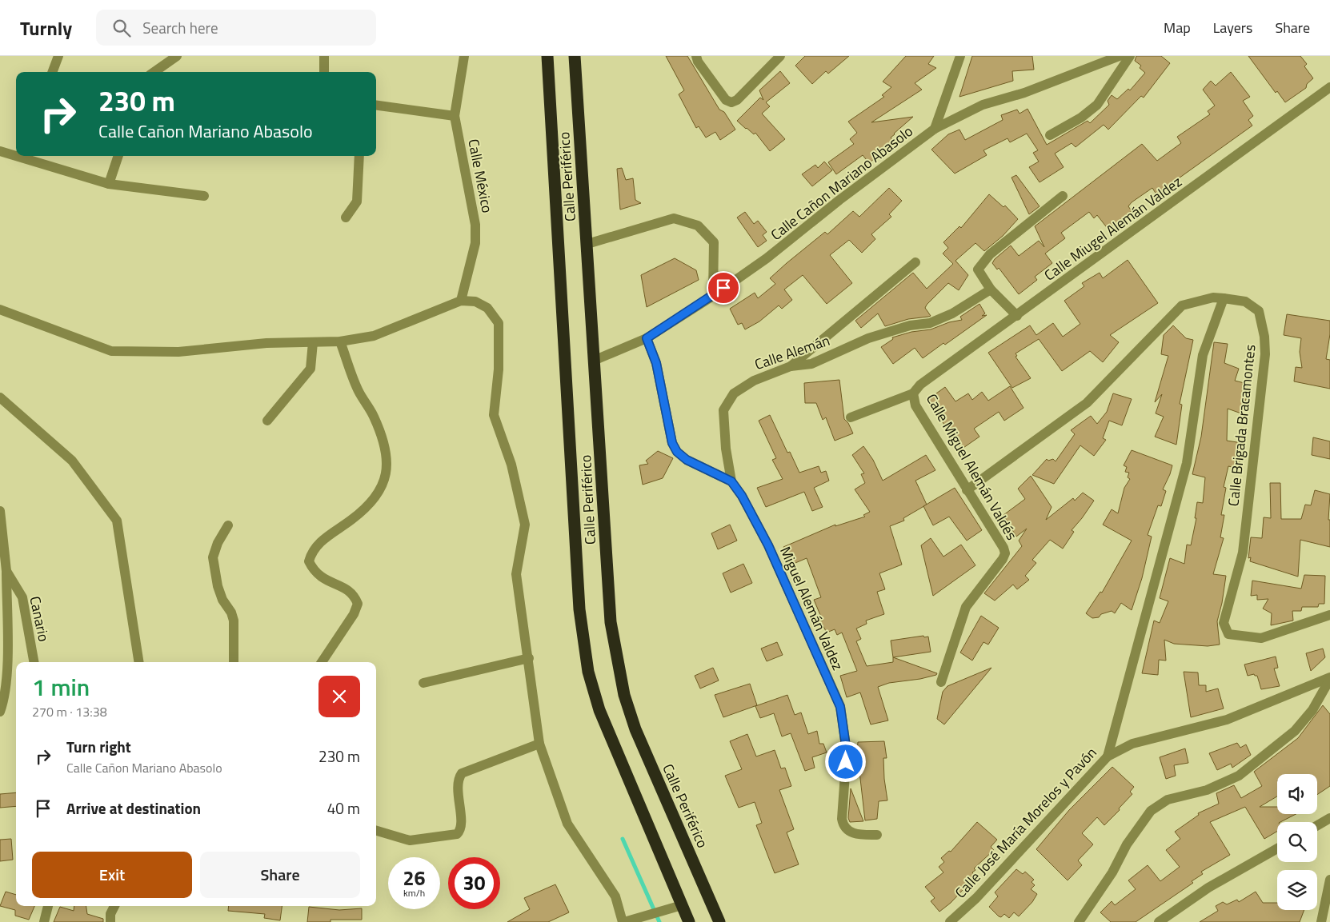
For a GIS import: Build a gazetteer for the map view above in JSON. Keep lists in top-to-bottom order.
{
  "streets": {
    "highway": ["Calle Periférico"],
    "street": [
      "Calle México",
      "Calle Cañon Mariano Abasolo",
      "Calle Miugel Alemán Valdez",
      "Calle Alemán",
      "Calle Brigada Bracamontes",
      "Calle Miguel Alemán Valdés",
      "Miguel Alemán Valdez",
      "Canario",
      "Calle José María Morelos y Pavón"
    ]
  },
  "crossings": [
    ["Calle Periférico", "Calle Cañon Mariano Abasolo"],
    ["Calle Cañon Mariano Abasolo", "Miguel Alemán Valdez"],
    ["Calle Miugel Alemán Valdez", "Calle Miguel Alemán Valdés"],
    ["Calle Alemán", "Miguel Alemán Valdez"]
  ],
  "page": {
    "header": "Turnly",
    "search": "Search here",
    "nav": ["Map", "Layers", "Share"],
    "turn": ["230 m", "Calle Cañon Mariano Abasolo"],
    "heading": ["1 min", "270 m · 13:38"],
    "list": [
      {
        "name": "Turn right",
        "note": "Calle Cañon Mariano Abasolo",
        "value": "230 m"
      },
      {
        "name": "Arrive at destination",
        "value": "40 m"
      }
    ],
    "buttons": ["Exit", "Share"],
    "speed": "26 km/h",
    "limit": "30"
  }
}
